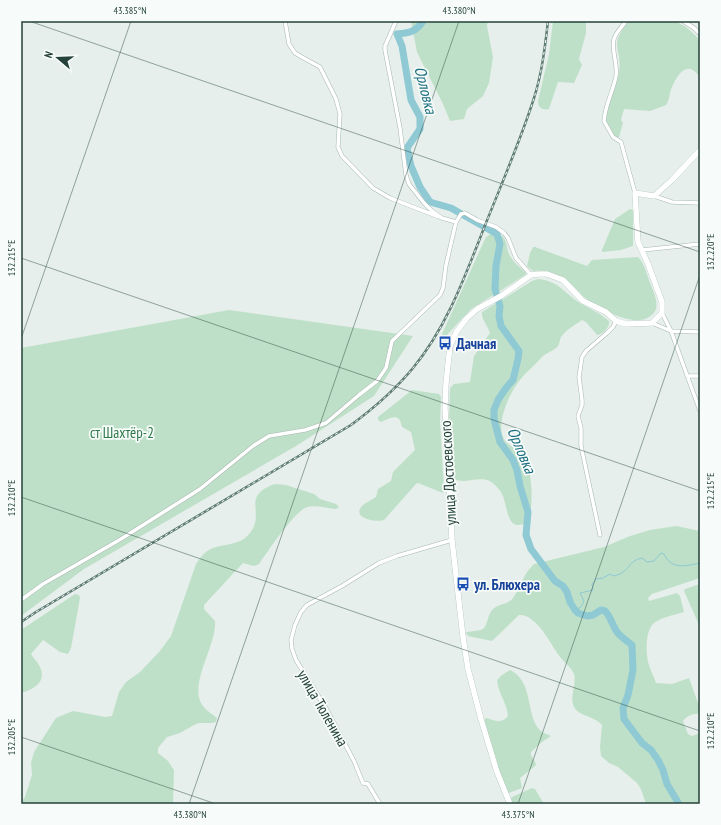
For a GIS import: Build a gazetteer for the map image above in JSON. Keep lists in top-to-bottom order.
{
  "streets": {
    "main road": ["улица Достоевского"],
    "street": ["улица Тюленина"]
  },
  "crossings": [
    ["улица Достоевского", "улица Тюленина"]
  ],
  "water": ["Орловка"],
  "parks": ["ст Шахтёр-2"],
  "places": {
    "bus stop": ["Дачная", "ул. Блюхера"]
  },
  "north": "left",
  "coordinates": [
    "43.385°N",
    "43.380°N",
    "132.220°E",
    "132.215°E",
    "132.210°E",
    "132.205°E",
    "43.375°N"
  ]
}
